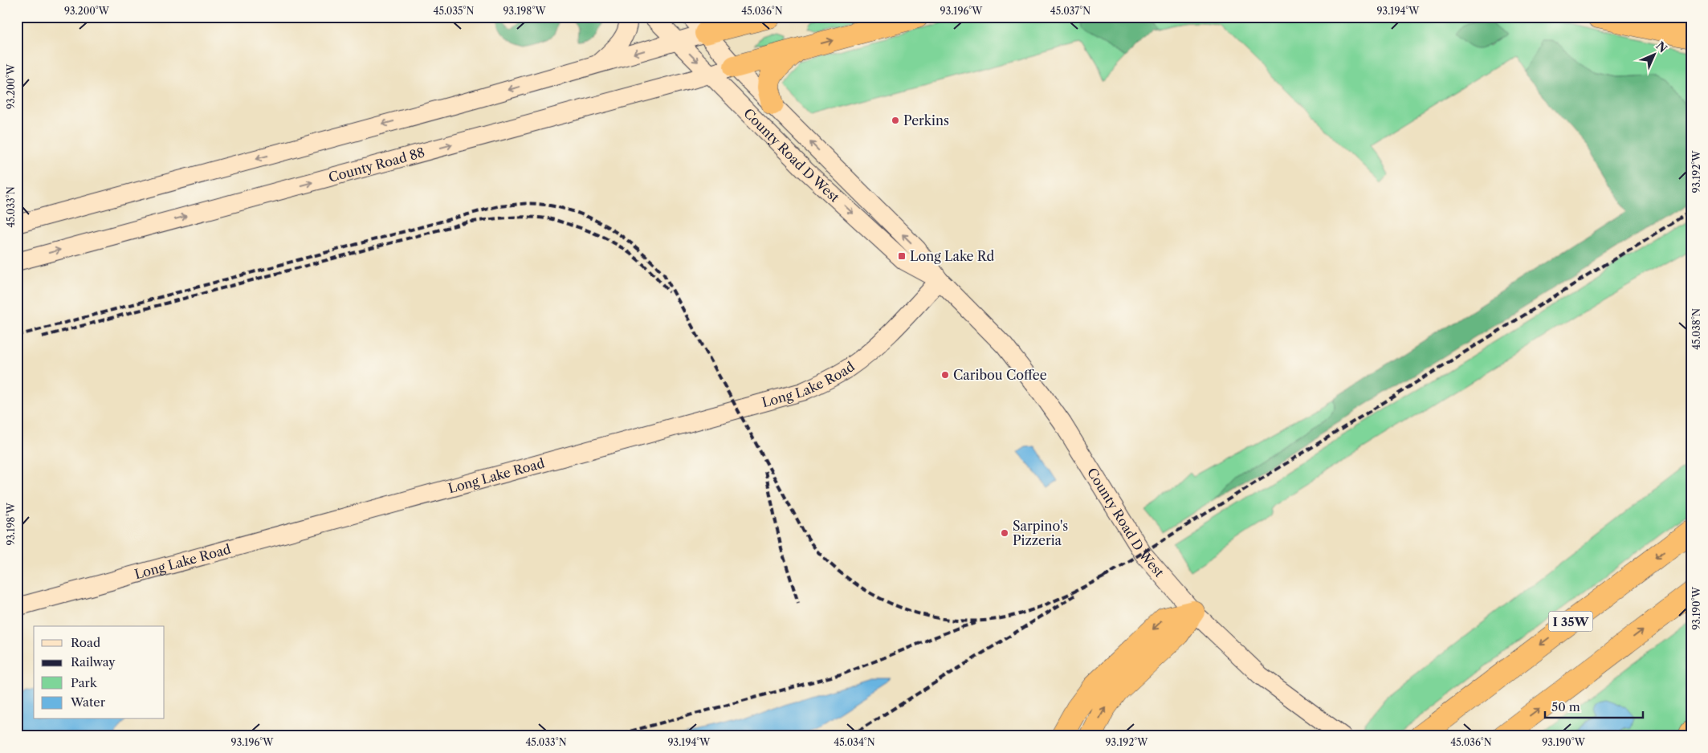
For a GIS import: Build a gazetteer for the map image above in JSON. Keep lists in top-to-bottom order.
{
  "streets": {
    "highway": ["I 35W"],
    "main road": ["County Road D West", "County Road 88", "Long Lake Road"]
  },
  "crossings": [
    ["County Road D West", "County Road 88"],
    ["County Road D West", "Long Lake Road"]
  ],
  "places": {
    "other": ["Perkins", "Caribou Coffee", "Sarpino's Pizzeria"],
    "transit": ["Long Lake Rd"]
  },
  "legend": [
    "Road",
    "Railway",
    "Park",
    "Water"
  ],
  "scale_bar": "50 m",
  "north": "top right",
  "coordinates": [
    "93.200°W",
    "45.035°N",
    "93.198°W",
    "45.036°N",
    "93.196°W",
    "45.037°N",
    "93.194°W",
    "93.192°W",
    "45.033°N",
    "45.038°N",
    "93.190°W",
    "45.034°N"
  ]
}
